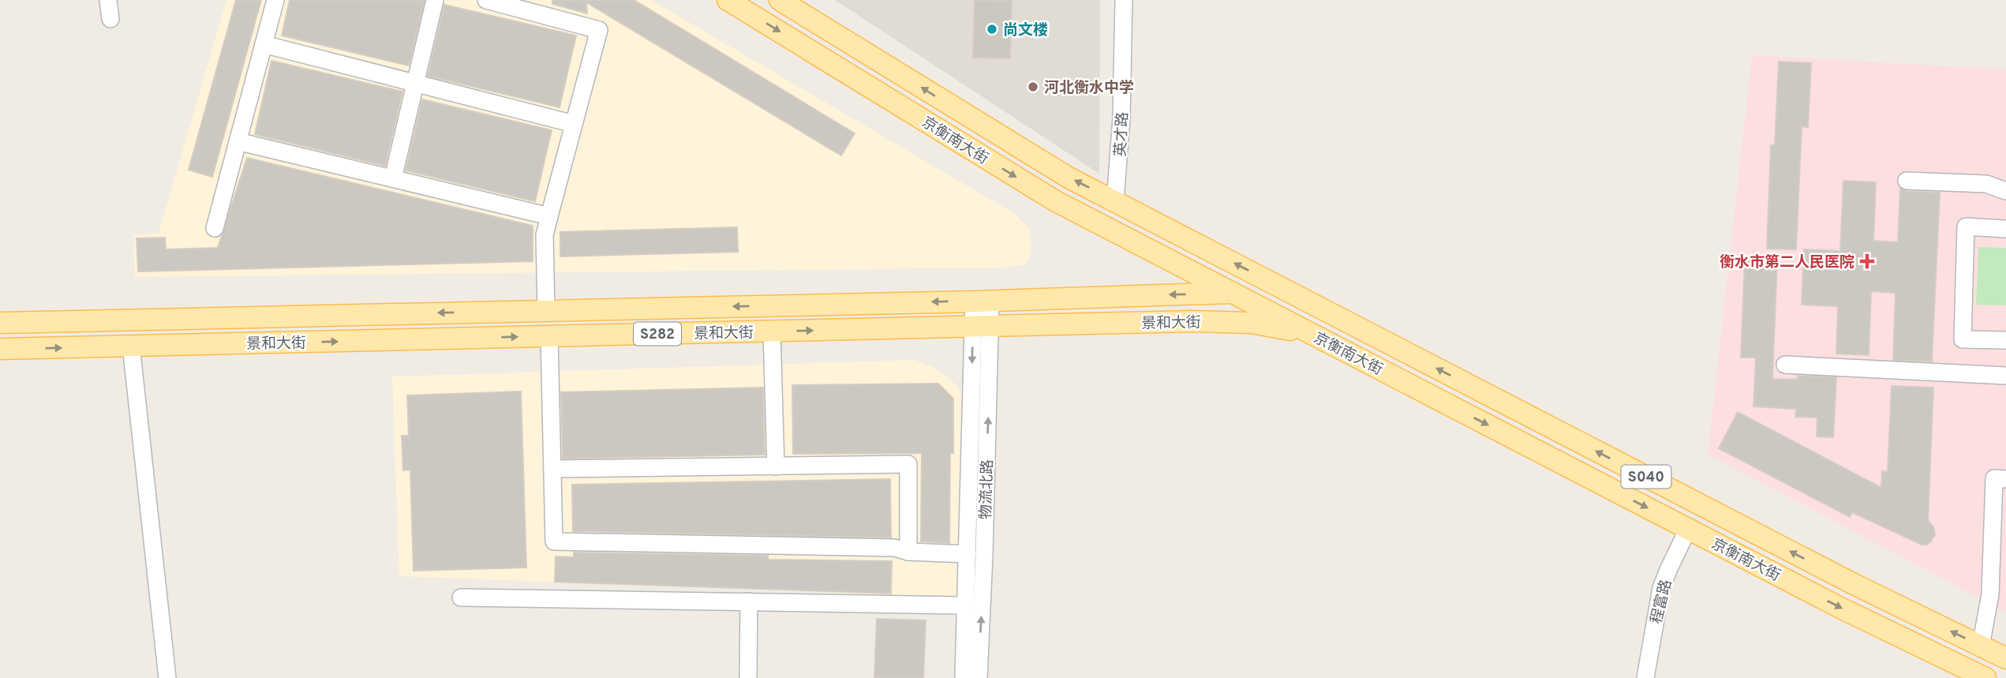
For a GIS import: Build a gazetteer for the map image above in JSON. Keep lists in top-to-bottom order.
{
  "streets": {
    "main road": [
      "京衡南大街",
      "景和大街",
      "S282",
      "S040"
    ],
    "street": ["英才路", "物流北路", "程富路"]
  },
  "crossings": [
    ["英才路", "京衡南大街"],
    ["京衡南大街", "景和大街"],
    ["京衡南大街", "程富路"],
    ["景和大街", "物流北路"]
  ],
  "places": {
    "other": ["尚文楼", "河北衡水中学"],
    "health": ["衡水市第二人民医院"]
  }
}
